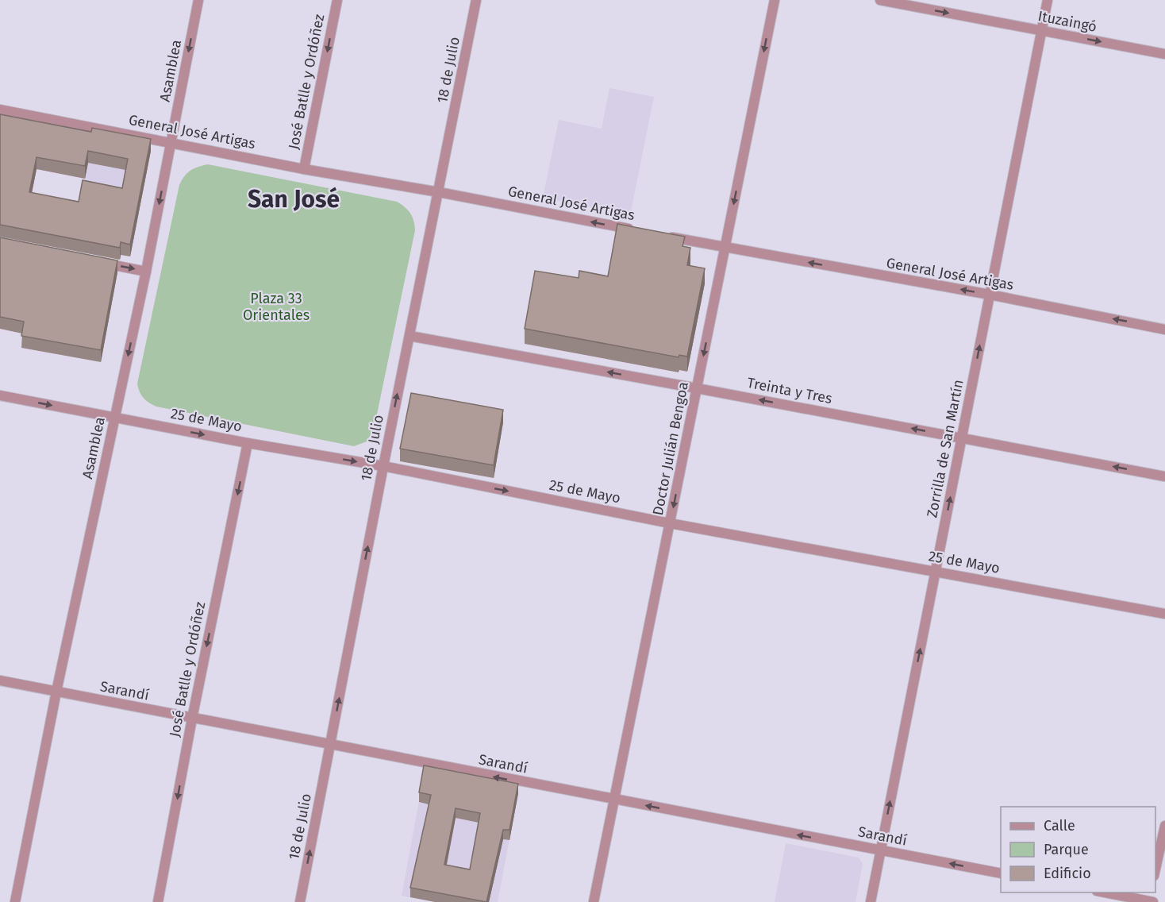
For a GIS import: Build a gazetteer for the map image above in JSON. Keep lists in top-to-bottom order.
{
  "streets": {
    "street": [
      "Ituzaingó",
      "18 de Julio",
      "Asamblea",
      "José Batlle y Ordóñez",
      "General José Artigas",
      "Treinta y Tres",
      "25 de Mayo",
      "Doctor Julián Bengoa",
      "Zorrilla de San Martín",
      "Sarandí"
    ]
  },
  "crossings": [
    ["Ituzaingó", "Zorrilla de San Martín"],
    ["18 de Julio", "General José Artigas"],
    ["18 de Julio", "Treinta y Tres"],
    ["18 de Julio", "25 de Mayo"],
    ["18 de Julio", "Sarandí"],
    ["Asamblea", "General José Artigas"],
    ["Asamblea", "25 de Mayo"],
    ["Asamblea", "Sarandí"],
    ["José Batlle y Ordóñez", "General José Artigas"],
    ["José Batlle y Ordóñez", "25 de Mayo"],
    ["José Batlle y Ordóñez", "Sarandí"],
    ["General José Artigas", "Doctor Julián Bengoa"],
    ["General José Artigas", "Zorrilla de San Martín"],
    ["Treinta y Tres", "Doctor Julián Bengoa"],
    ["Treinta y Tres", "Zorrilla de San Martín"],
    ["25 de Mayo", "Doctor Julián Bengoa"],
    ["25 de Mayo", "Zorrilla de San Martín"],
    ["Doctor Julián Bengoa", "Sarandí"],
    ["Zorrilla de San Martín", "Sarandí"]
  ],
  "one_way": [
    "Ituzaingó",
    "18 de Julio",
    "Asamblea",
    "José Batlle y Ordóñez",
    "General José Artigas",
    "Treinta y Tres",
    "25 de Mayo",
    "Doctor Julián Bengoa",
    "Zorrilla de San Martín",
    "Sarandí"
  ],
  "districts": ["San José"],
  "parks": ["Plaza 33 Orientales"],
  "legend": ["Calle", "Parque", "Edificio"]
}
